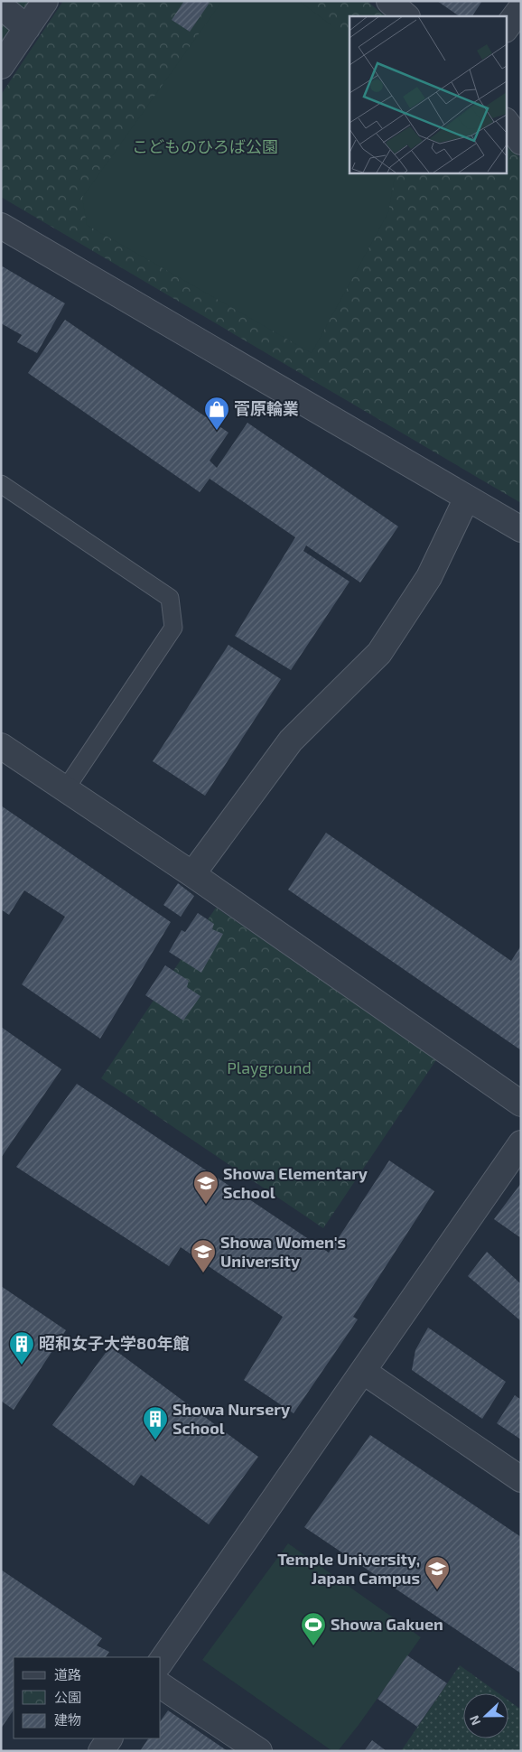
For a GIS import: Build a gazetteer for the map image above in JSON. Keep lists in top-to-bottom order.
{
  "parks": ["こどものひろば公園", "Playground"],
  "places": {
    "shop": ["菅原輪業"],
    "school or university": ["Showa Elementary School", "Showa Women's University", "Temple University, Japan Campus"],
    "building": ["昭和女子大学80年館", "Showa Nursery School"],
    "sports": ["Showa Gakuen"]
  },
  "legend": ["道路", "公園", "建物"],
  "north": "left"
}
